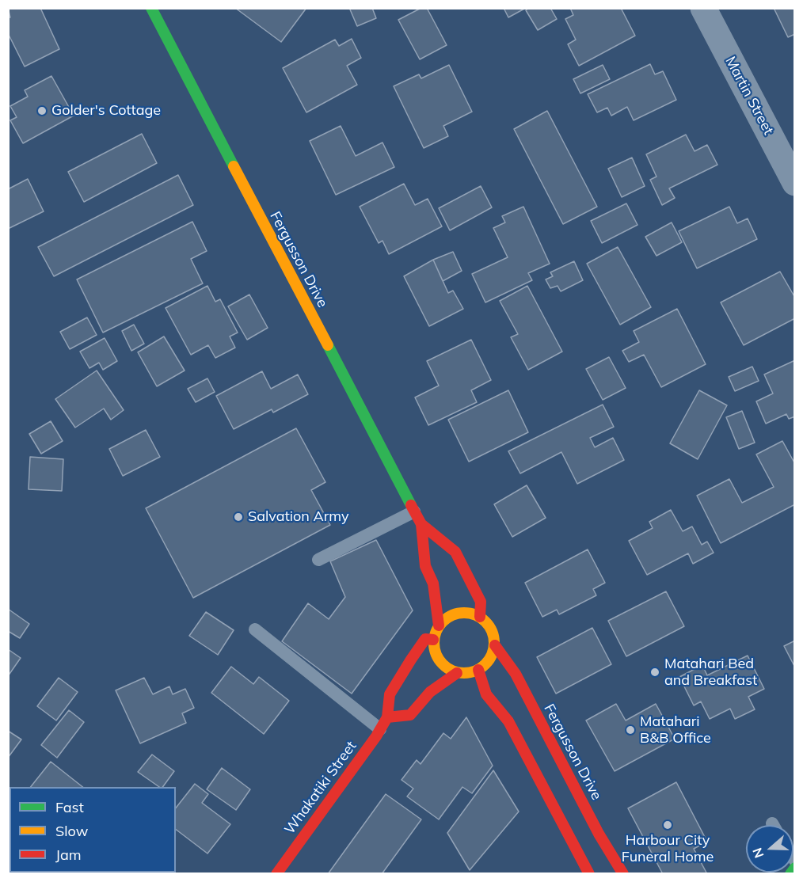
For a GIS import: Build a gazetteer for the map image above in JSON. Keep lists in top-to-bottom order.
{
  "streets": {
    "main road": ["Fergusson Drive", "Whakatiki Street"],
    "street": ["Martin Street"]
  },
  "crossings": [
    ["Fergusson Drive", "Whakatiki Street"]
  ],
  "places": [
    "Golder's Cottage",
    "Salvation Army",
    "Matahari Bed and Breakfast",
    "Matahari B&B Office",
    "Harbour City Funeral Home"
  ],
  "legend": ["Fast", "Slow", "Jam"],
  "north": "left"
}
